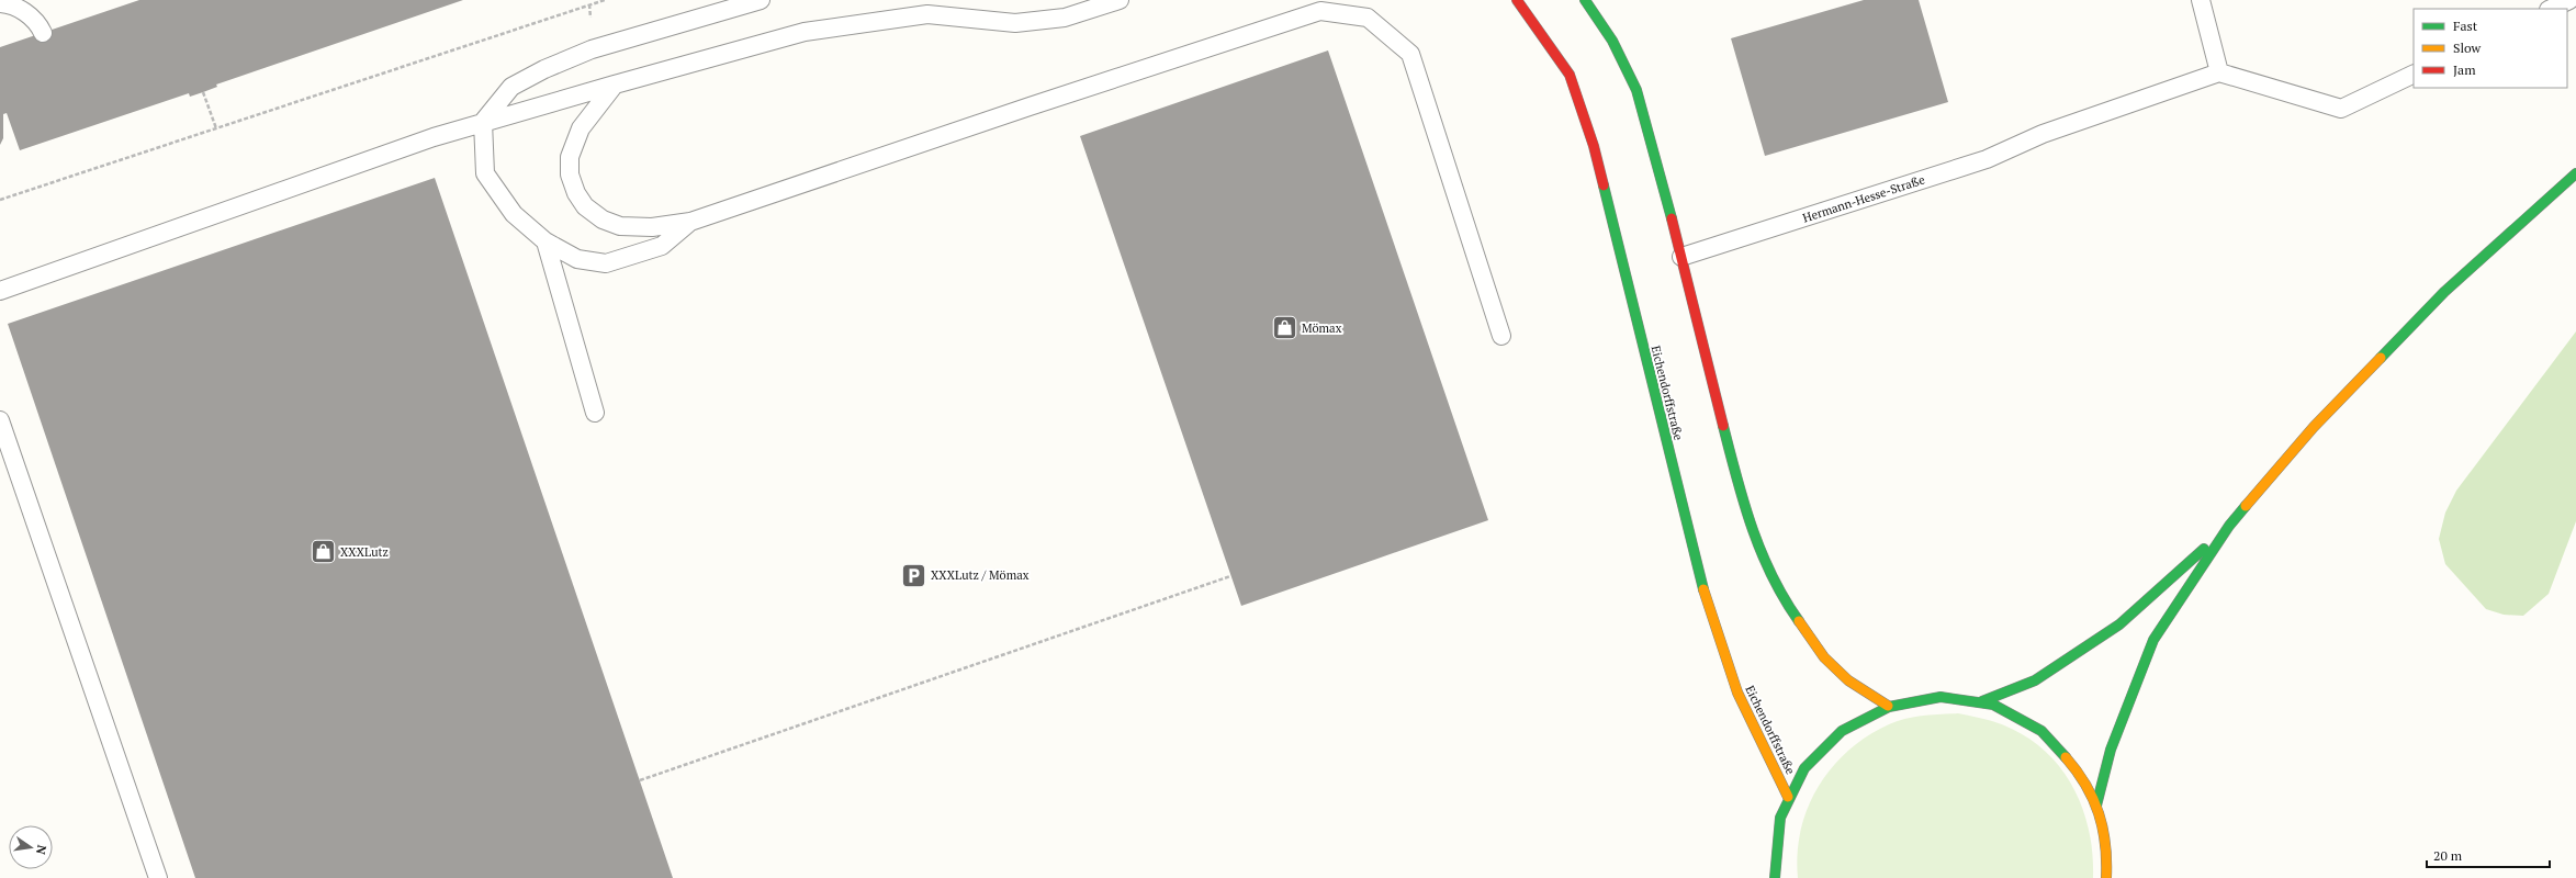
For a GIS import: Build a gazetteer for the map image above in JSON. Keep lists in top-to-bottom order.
{
  "streets": {
    "main road": ["Eichendorffstraße"],
    "lane": ["Hermann-Hesse-Straße"]
  },
  "places": {
    "shop": ["Mömax", "XXXLutz"],
    "parking": ["XXXLutz / Mömax"]
  },
  "legend": ["Fast", "Slow", "Jam"],
  "scale_bar": "20 m",
  "north": "right"
}
